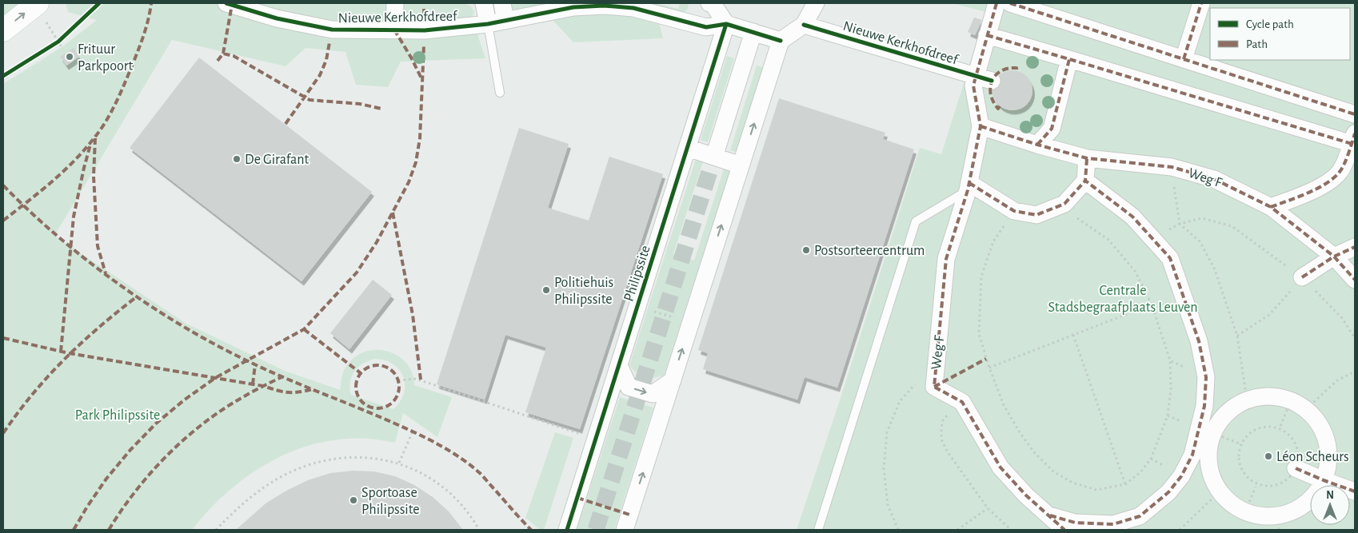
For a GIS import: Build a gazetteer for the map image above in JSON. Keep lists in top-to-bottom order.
{
  "streets": {
    "street": ["Nieuwe Kerkhofdreef", "Weg F", "Philipssite"]
  },
  "crossings": [
    ["Nieuwe Kerkhofdreef", "Weg F"],
    ["Nieuwe Kerkhofdreef", "Philipssite"]
  ],
  "parks": ["Centrale Stadsbegraafplaats Leuven", "Park Philipssite"],
  "places": [
    "Frituur Parkpoort",
    "De Girafant",
    "Postsorteercentrum",
    "Politiehuis Philipssite",
    "Léon Scheurs",
    "Sportoase Philipssite"
  ],
  "legend": ["Cycle path", "Path"],
  "north": "top"
}
